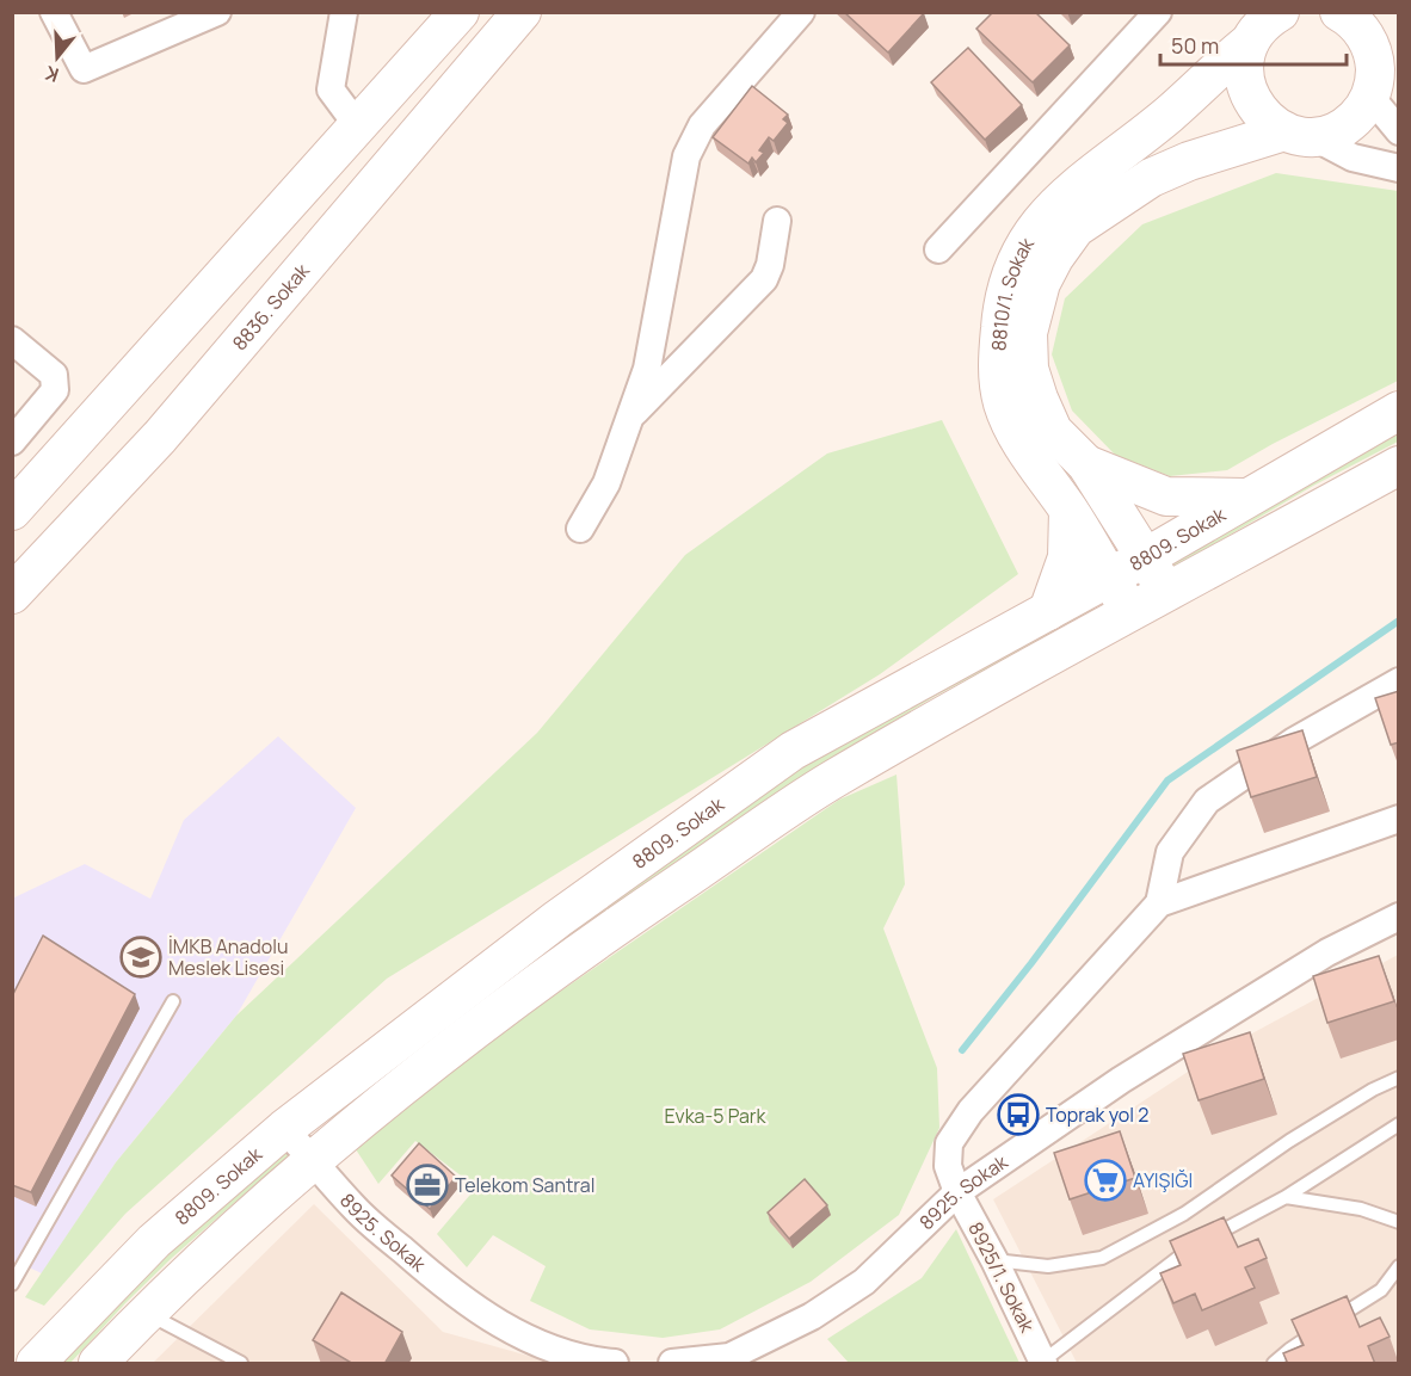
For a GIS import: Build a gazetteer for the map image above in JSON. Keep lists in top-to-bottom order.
{
  "streets": {
    "street": [
      "8810/1. Sokak",
      "8836. Sokak",
      "8809. Sokak",
      "8925. Sokak",
      "8925/1. Sokak"
    ]
  },
  "crossings": [
    ["8810/1. Sokak", "8809. Sokak"],
    ["8809. Sokak", "8925. Sokak"],
    ["8925. Sokak", "8925/1. Sokak"]
  ],
  "parks": ["Evka-5 Park"],
  "places": {
    "school or university": ["İMKB Anadolu Meslek Lisesi"],
    "bus stop": ["Toprak yol 2"],
    "supermarket": ["AYIŞIĞI"],
    "office": ["Telekom Santral"]
  },
  "scale_bar": "50 m",
  "north": "bottom"
}
